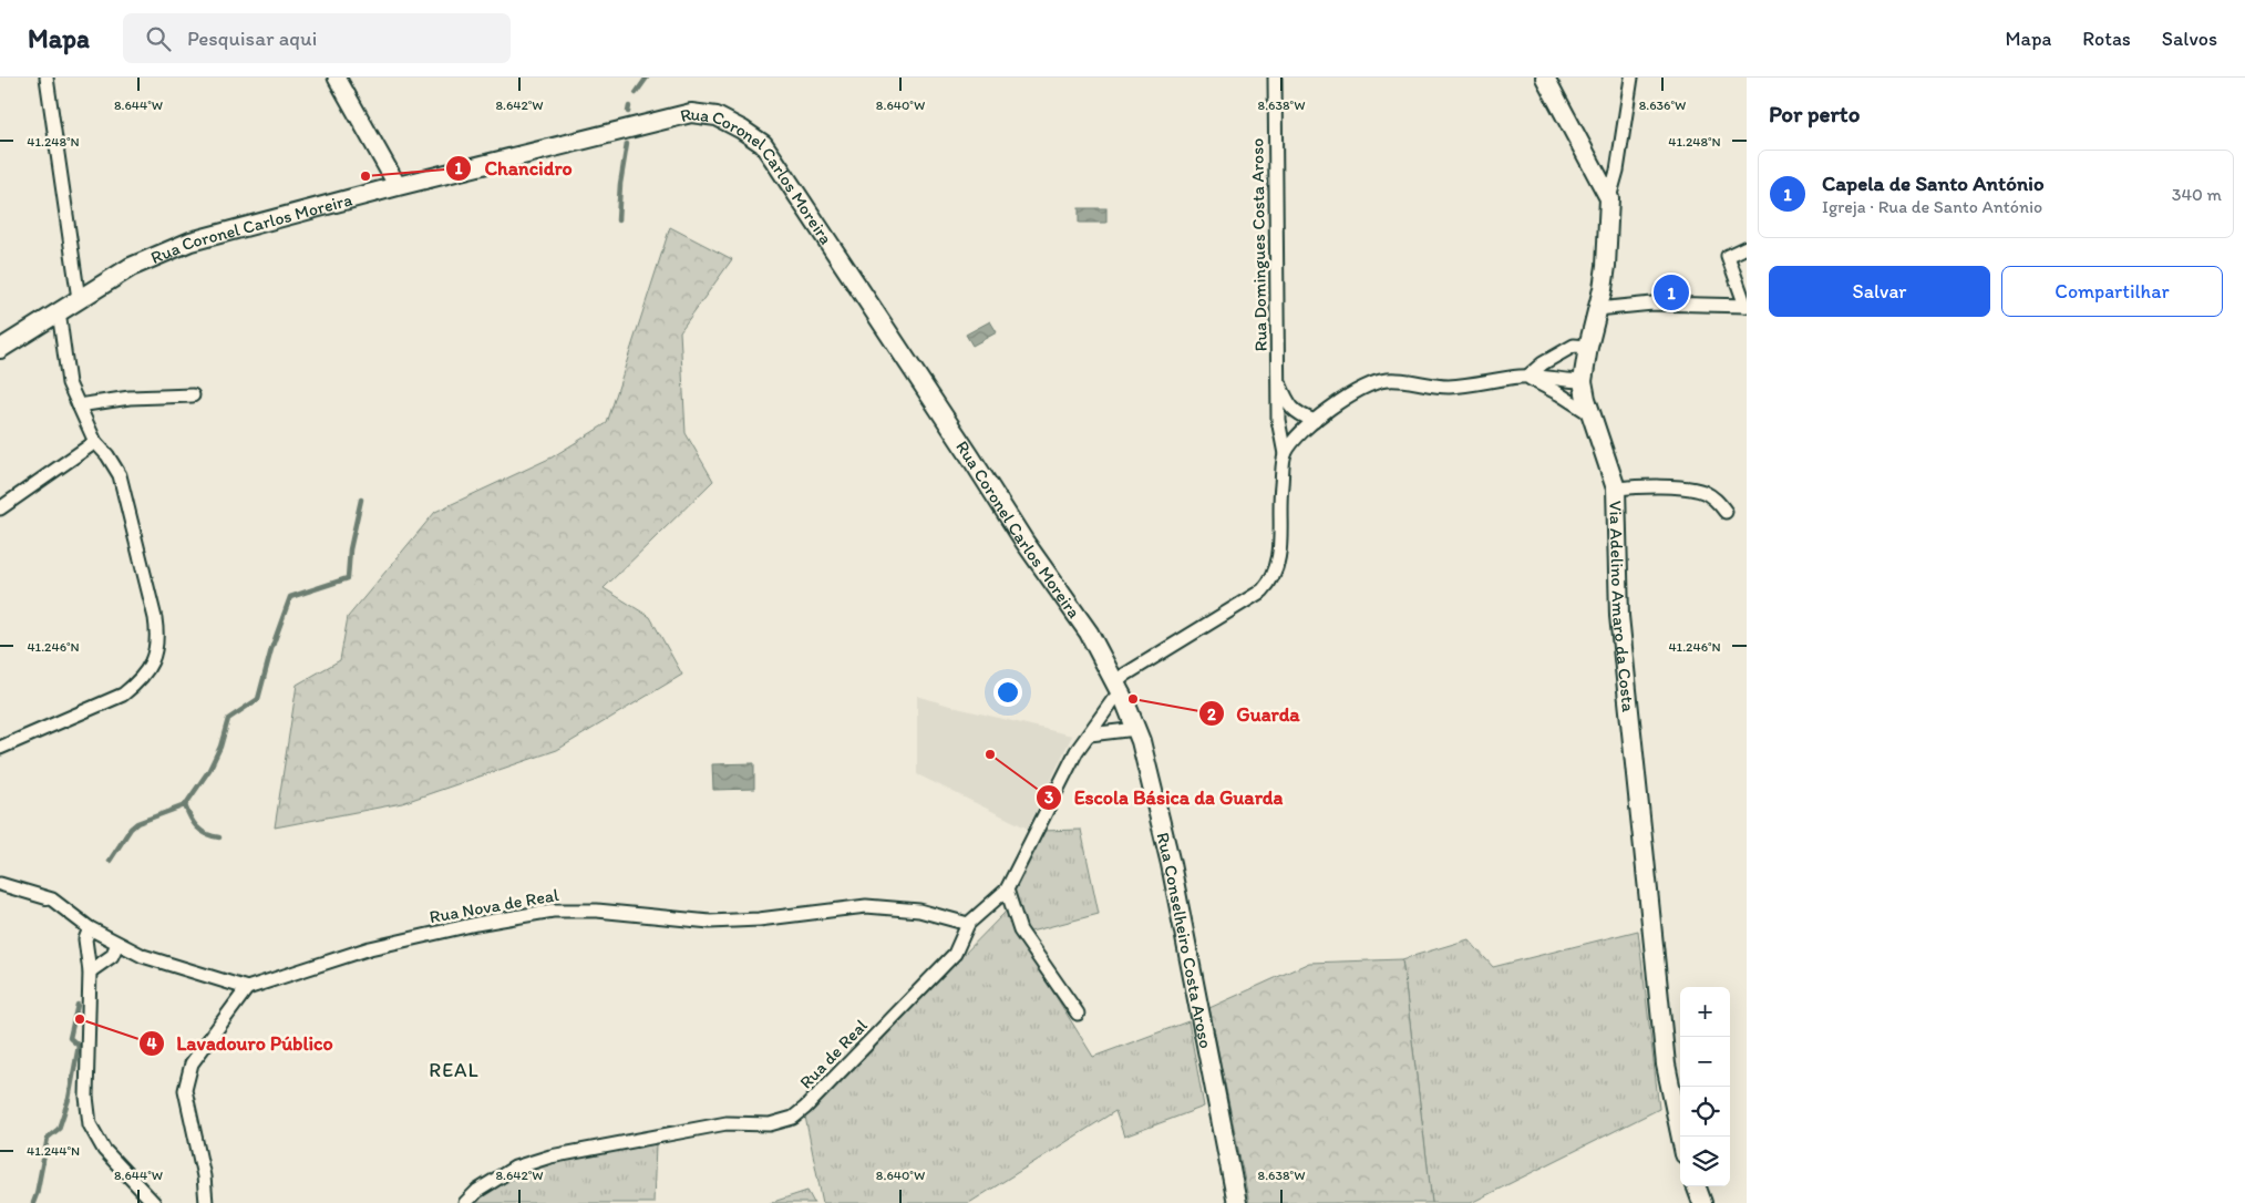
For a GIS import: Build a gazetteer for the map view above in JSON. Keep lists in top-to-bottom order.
{
  "streets": {
    "main road": ["Rua Coronel Carlos Moreira", "Via Adelino Amaro da Costa", "Rua Conselheiro Costa Aroso"],
    "street": ["Rua Domingues Costa Aroso", "Rua Nova de Real", "Rua de Real"]
  },
  "crossings": [
    ["Rua Coronel Carlos Moreira", "Rua Conselheiro Costa Aroso"],
    ["Rua Coronel Carlos Moreira", "Rua de Real"],
    ["Rua Domingues Costa Aroso", "Rua de Real"],
    ["Rua Nova de Real", "Rua de Real"],
    ["Rua Conselheiro Costa Aroso", "Rua de Real"]
  ],
  "districts": ["REAL"],
  "places": [
    "Chancidro",
    "Guarda",
    "Escola Básica da Guarda",
    "Lavadouro Público"
  ],
  "page": {
    "header": "Mapa",
    "search": "Pesquisar aqui",
    "nav": ["Mapa", "Rotas", "Salvos"],
    "heading": "Por perto",
    "list": [
      {
        "mark": "1",
        "name": "Capela de Santo António",
        "note": "Igreja · Rua de Santo António",
        "value": "340 m"
      }
    ],
    "buttons": ["Salvar", "Compartilhar"],
    "pins": "1",
    "map_buttons": ["+", "−"]
  },
  "coordinates": [
    "8.644°W",
    "8.642°W",
    "8.640°W",
    "8.638°W",
    "8.636°W",
    "41.248°N",
    "41.246°N",
    "41.244°N"
  ]
}
